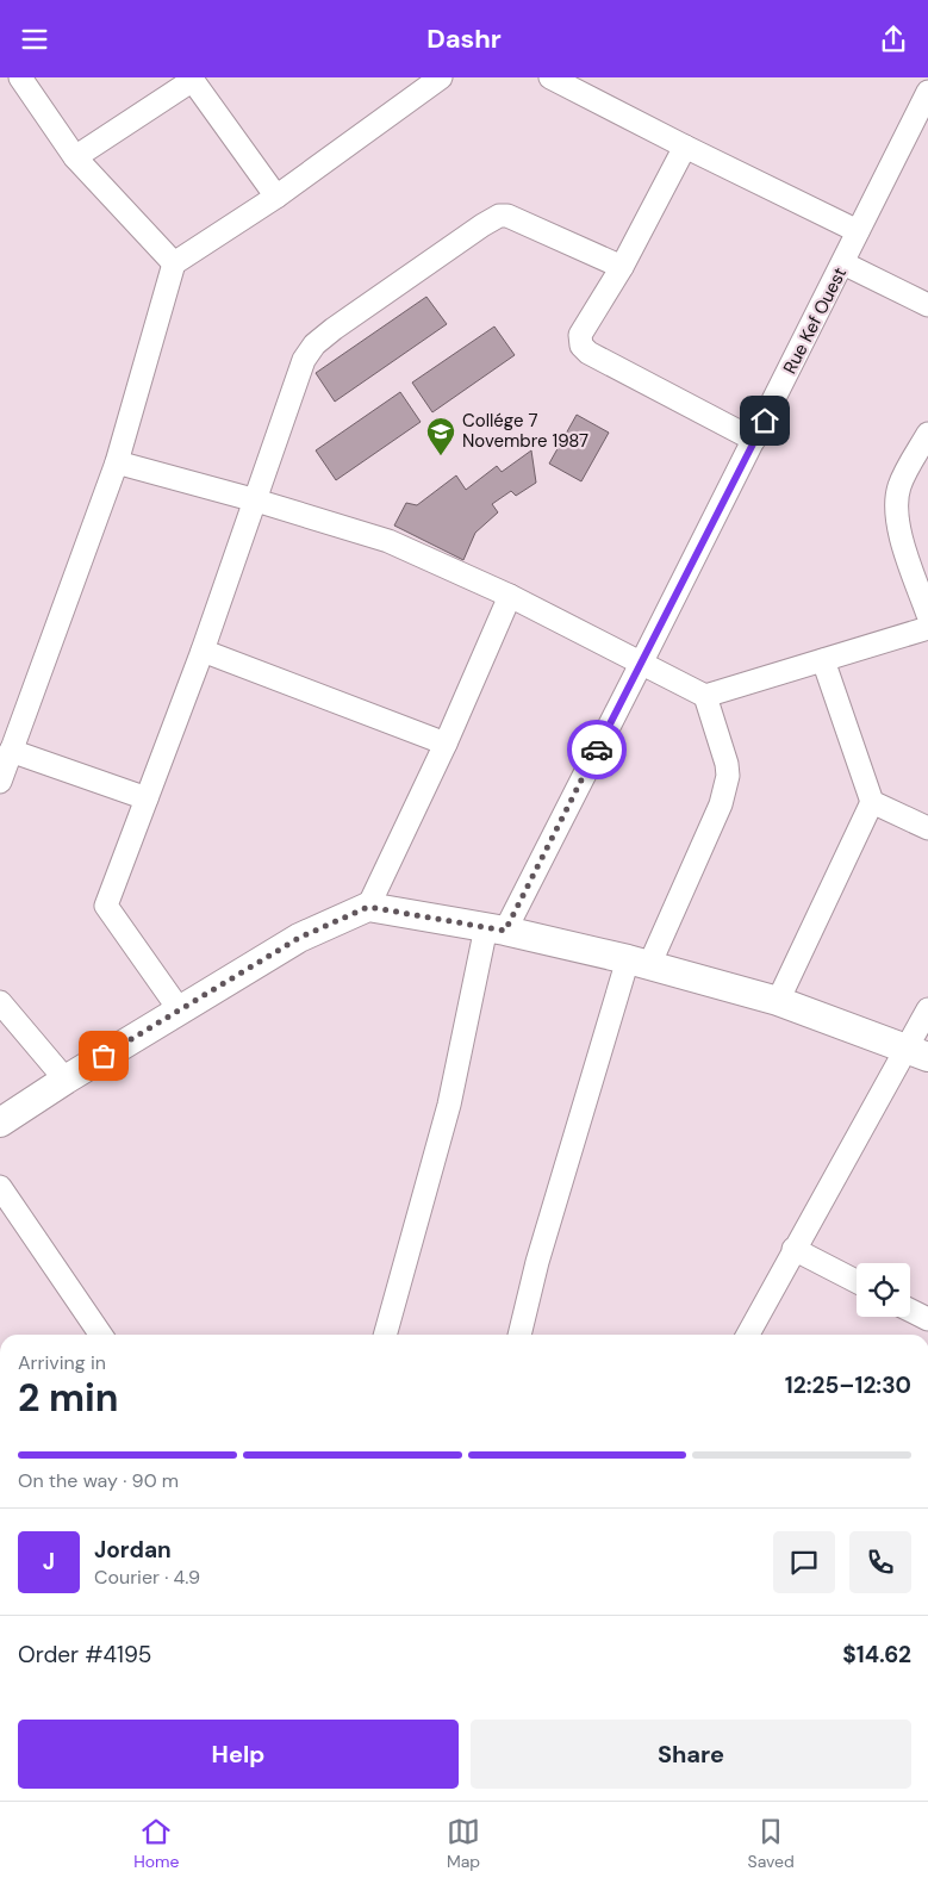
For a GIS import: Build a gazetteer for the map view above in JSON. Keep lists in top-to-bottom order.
{
  "streets": {
    "street": ["Rue Kef Ouest"]
  },
  "places": {
    "school or university": ["Collége 7 Novembre 1987"]
  },
  "page": {
    "header": "Dashr",
    "heading": ["2 min", "Arriving in", "12:25–12:30"],
    "panel": [
      "Jordan",
      "Courier · 4.9",
      "Order #4195",
      "$14.62"
    ],
    "bar": "On the way · 90 m",
    "round": "J",
    "buttons": ["Help", "Share"],
    "tabs": ["Home", "Map", "Saved"]
  }
}
